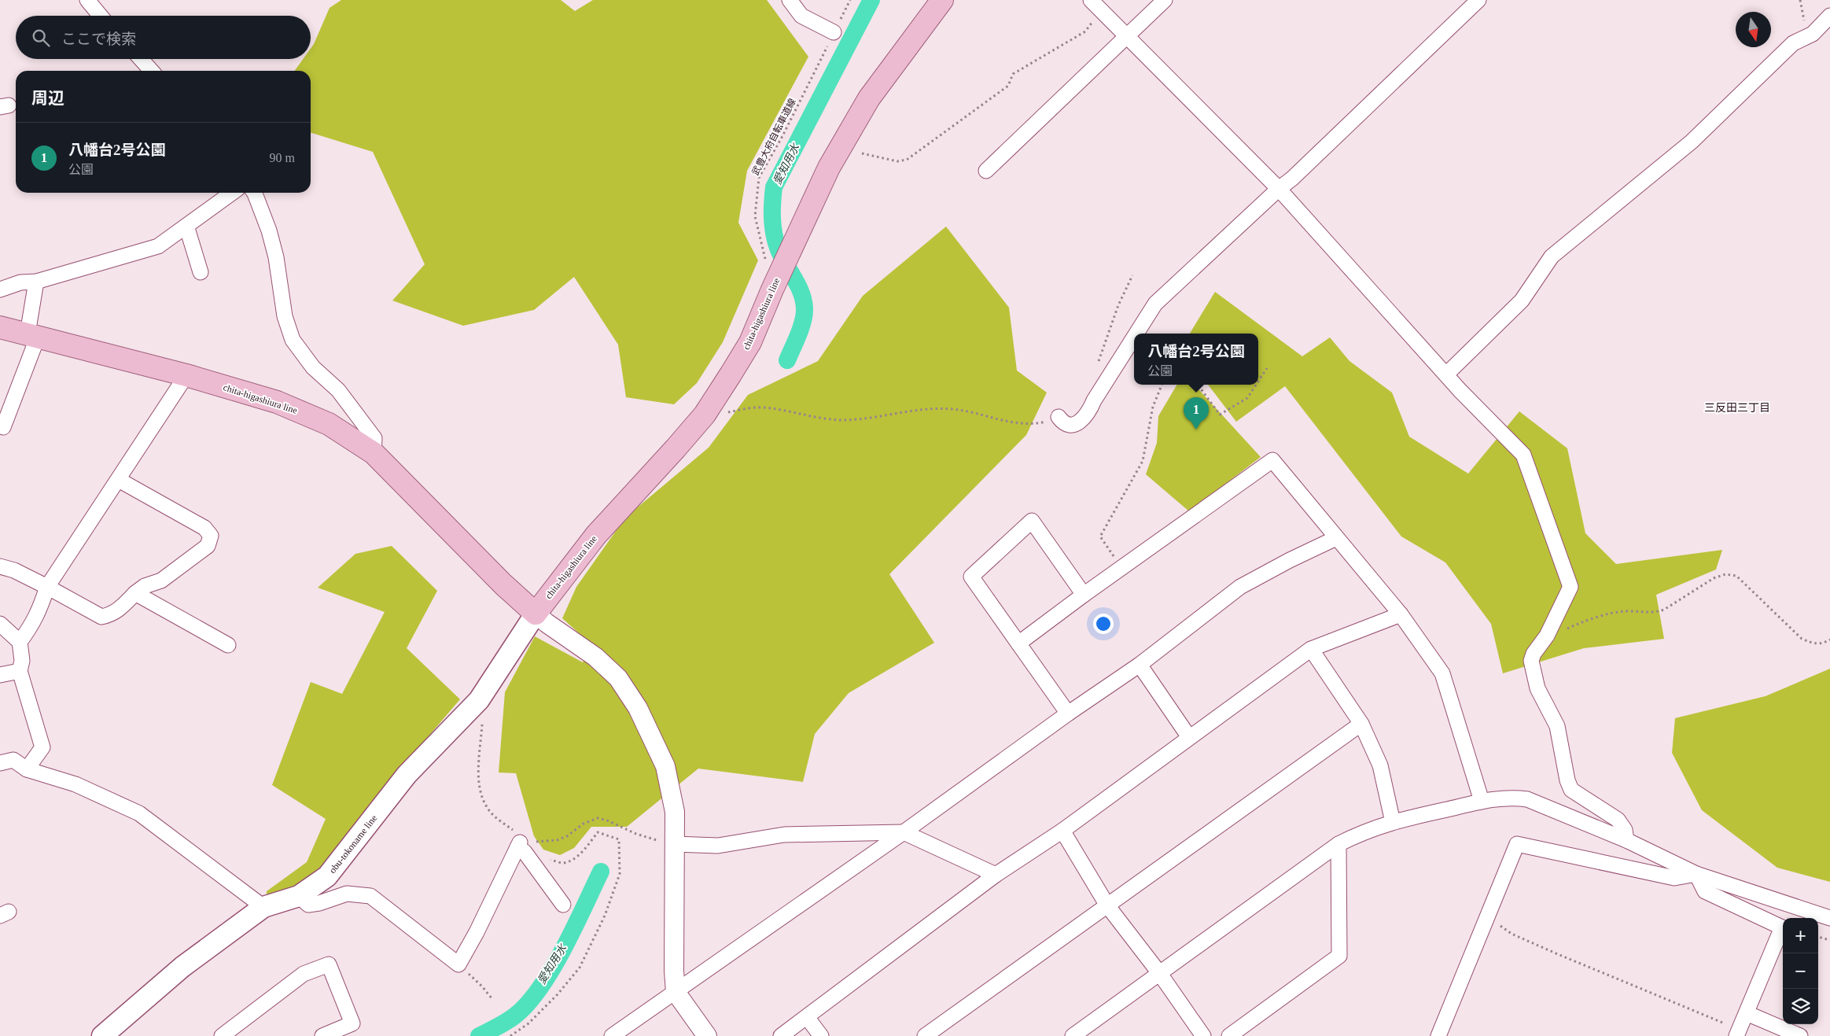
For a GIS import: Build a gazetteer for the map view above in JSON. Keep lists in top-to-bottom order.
{
  "streets": {
    "main road": ["chita-higashiura line", "obu-tokoname line"],
    "path": ["武豊大府自転車道線"]
  },
  "crossings": [
    ["chita-higashiura line", "obu-tokoname line"]
  ],
  "districts": ["三反田三丁目"],
  "water": ["愛知用水"],
  "north": "bottom",
  "page": {
    "search": "ここで検索",
    "heading": "周辺",
    "list": [
      {
        "mark": "1",
        "name": "八幡台2号公園",
        "note": "公園",
        "value": "90 m"
      }
    ],
    "popup": ["八幡台2号公園", "公園"],
    "pins": "1",
    "map_buttons": ["+", "−"]
  }
}
